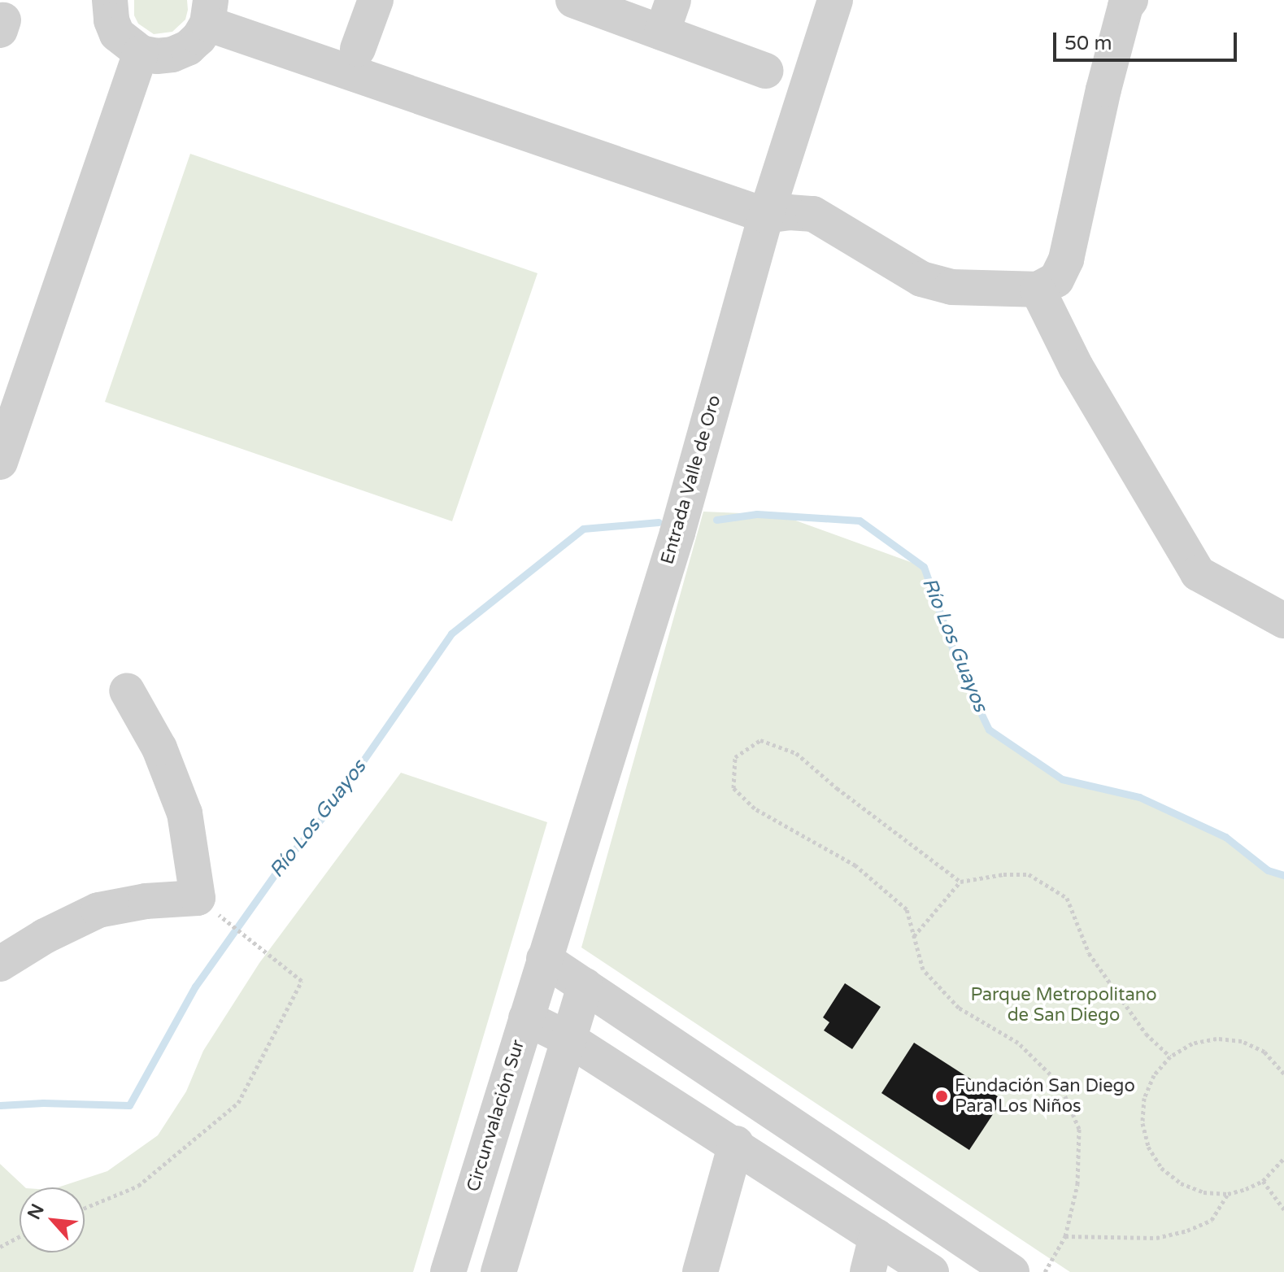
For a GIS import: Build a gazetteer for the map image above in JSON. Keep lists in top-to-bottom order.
{
  "streets": {
    "street": ["Entrada Valle de Oro", "Circunvalación Sur"]
  },
  "crossings": [
    ["Entrada Valle de Oro", "Circunvalación Sur"]
  ],
  "water": ["Río Los Guayos"],
  "parks": ["Parque Metropolitano de San Diego"],
  "places": ["Fundación San Diego Para Los Niños"],
  "scale_bar": "50 m",
  "north": "top left"
}
